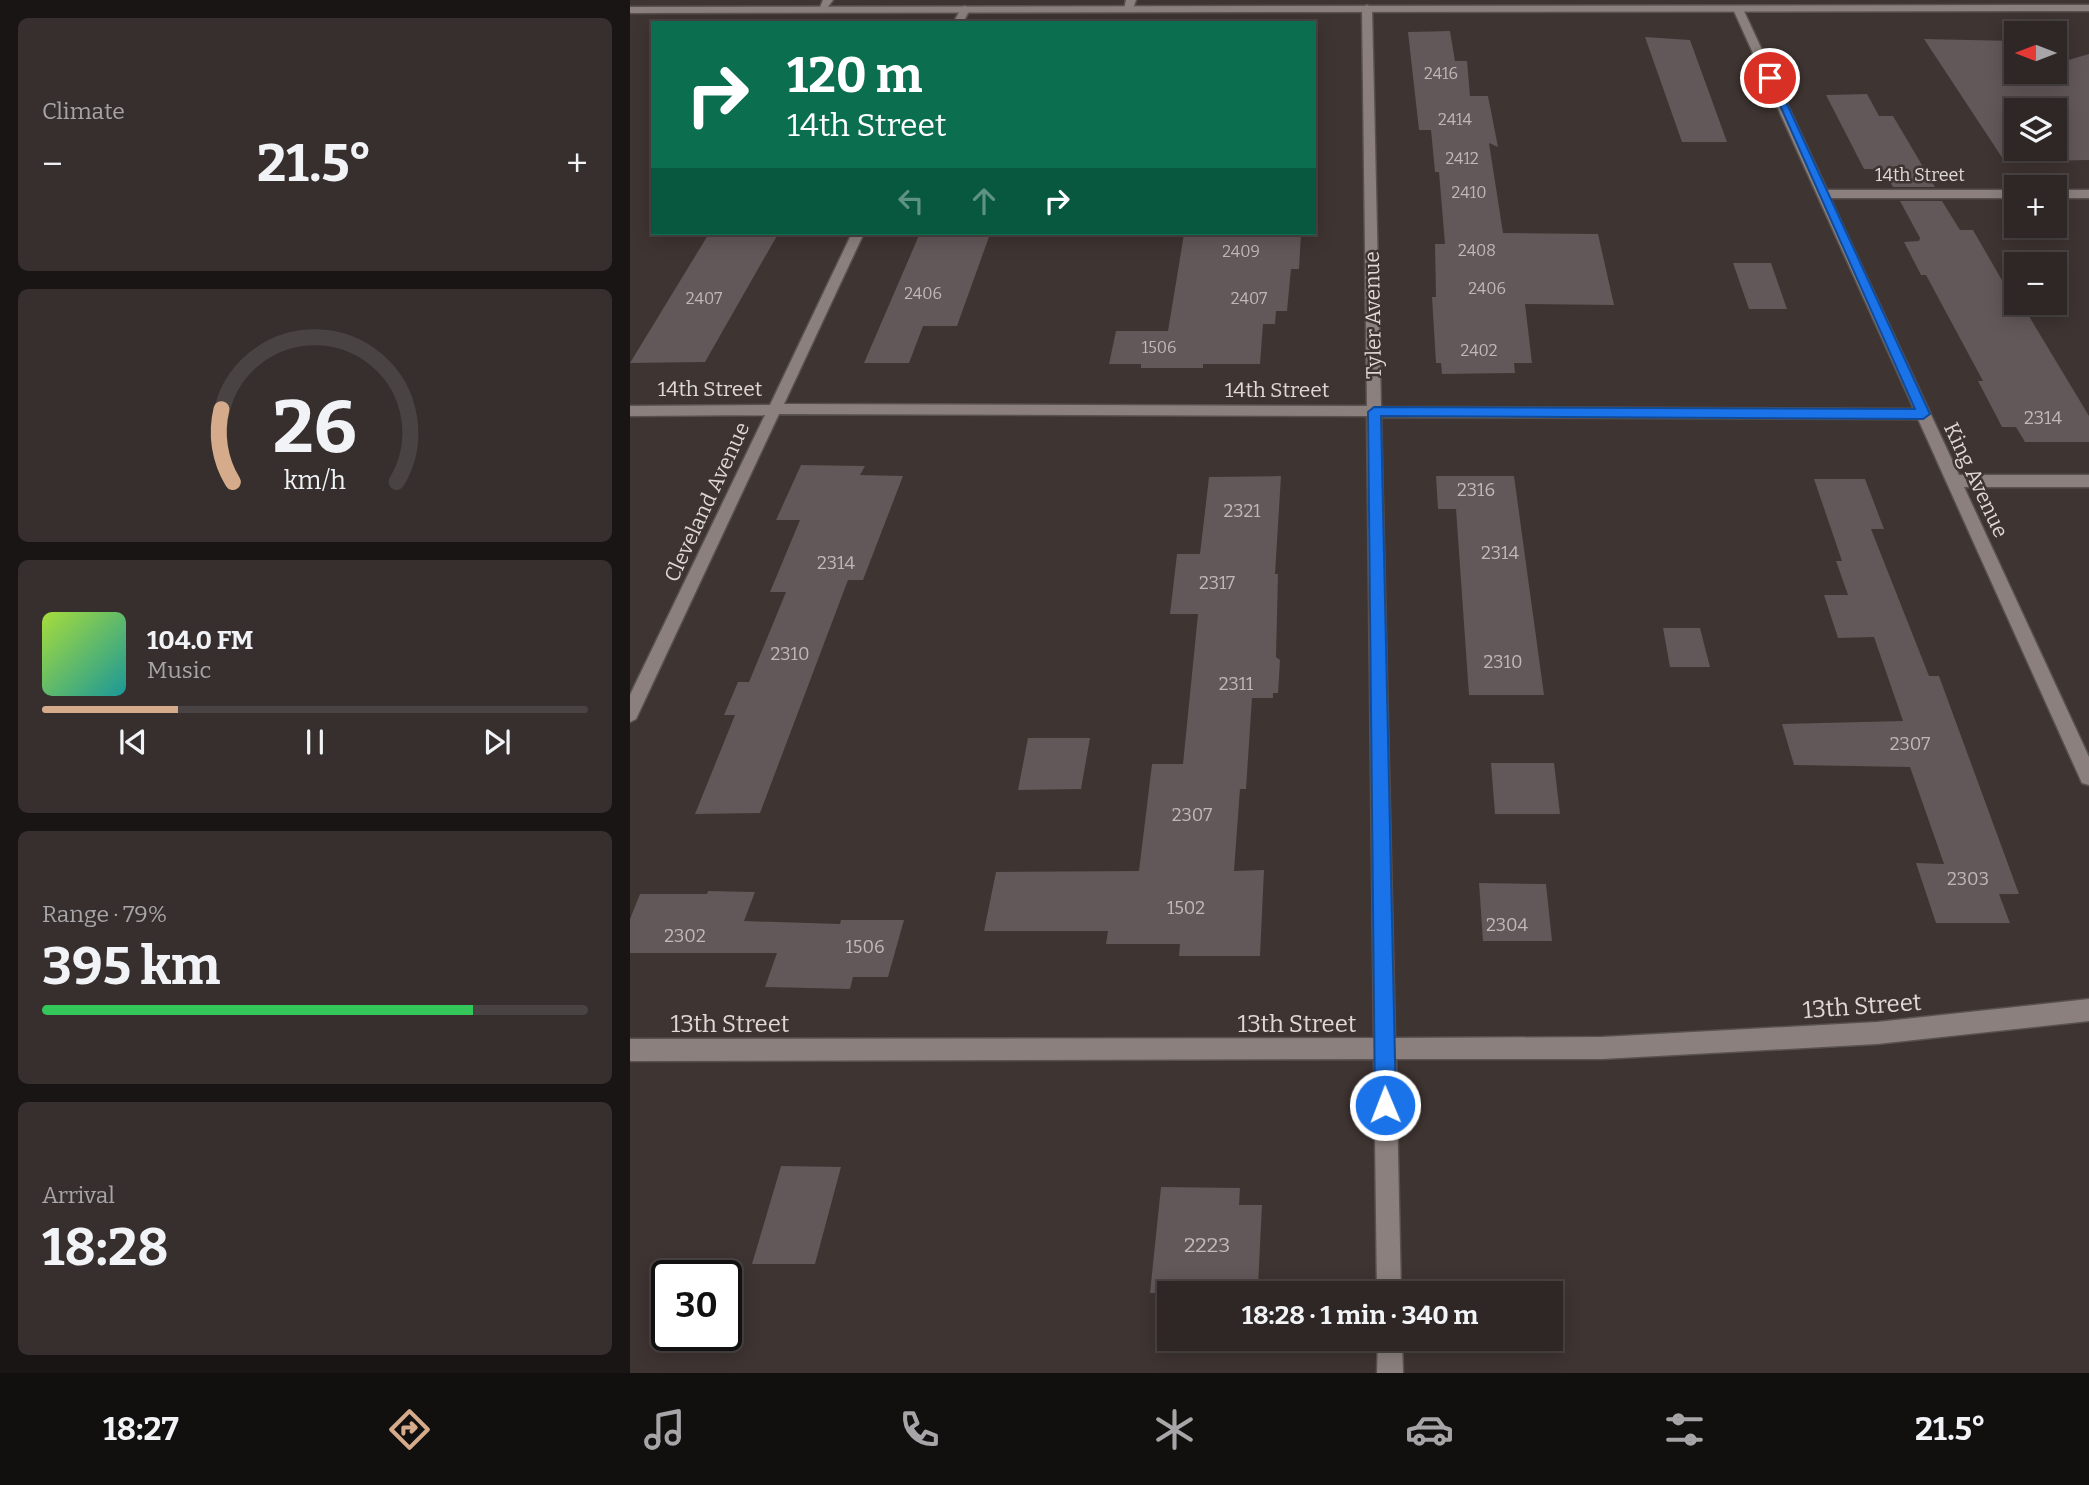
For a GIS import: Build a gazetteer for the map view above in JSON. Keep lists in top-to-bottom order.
{
  "streets": {
    "street": [
      "14th Street",
      "Tyler Avenue",
      "King Avenue",
      "Cleveland Avenue",
      "13th Street"
    ]
  },
  "crossings": [
    ["14th Street", "Tyler Avenue"],
    ["14th Street", "King Avenue"],
    ["14th Street", "Cleveland Avenue"],
    ["Tyler Avenue", "13th Street"]
  ],
  "house_numbers": [
    "2416",
    "2414",
    "2412",
    "2410",
    "2408",
    "2409",
    "2406",
    "2406",
    "2407",
    "2407",
    "1506",
    "2402",
    "2314",
    "2316",
    "2321",
    "2314",
    "2314",
    "2317",
    "2310",
    "2310",
    "2311",
    "2307",
    "2307",
    "2303",
    "1502",
    "2304",
    "2302",
    "1506",
    "2223"
  ],
  "north": "left",
  "page": {
    "tile": [
      "Climate",
      ["Range · 79%", "395 km"],
      ["Arrival", "18:28"]
    ],
    "map_buttons": ["+", "−"],
    "turn": ["120 m", "14th Street"],
    "heat": ["−", "21.5°", "+"],
    "song": ["104.0 FM", "Music"],
    "limit": "30",
    "trip": "18:28 · 1 min · 340 m",
    "tabs": ["18:27", "21.5°"],
    "gauge": ["26", "km/h"]
  }
}
